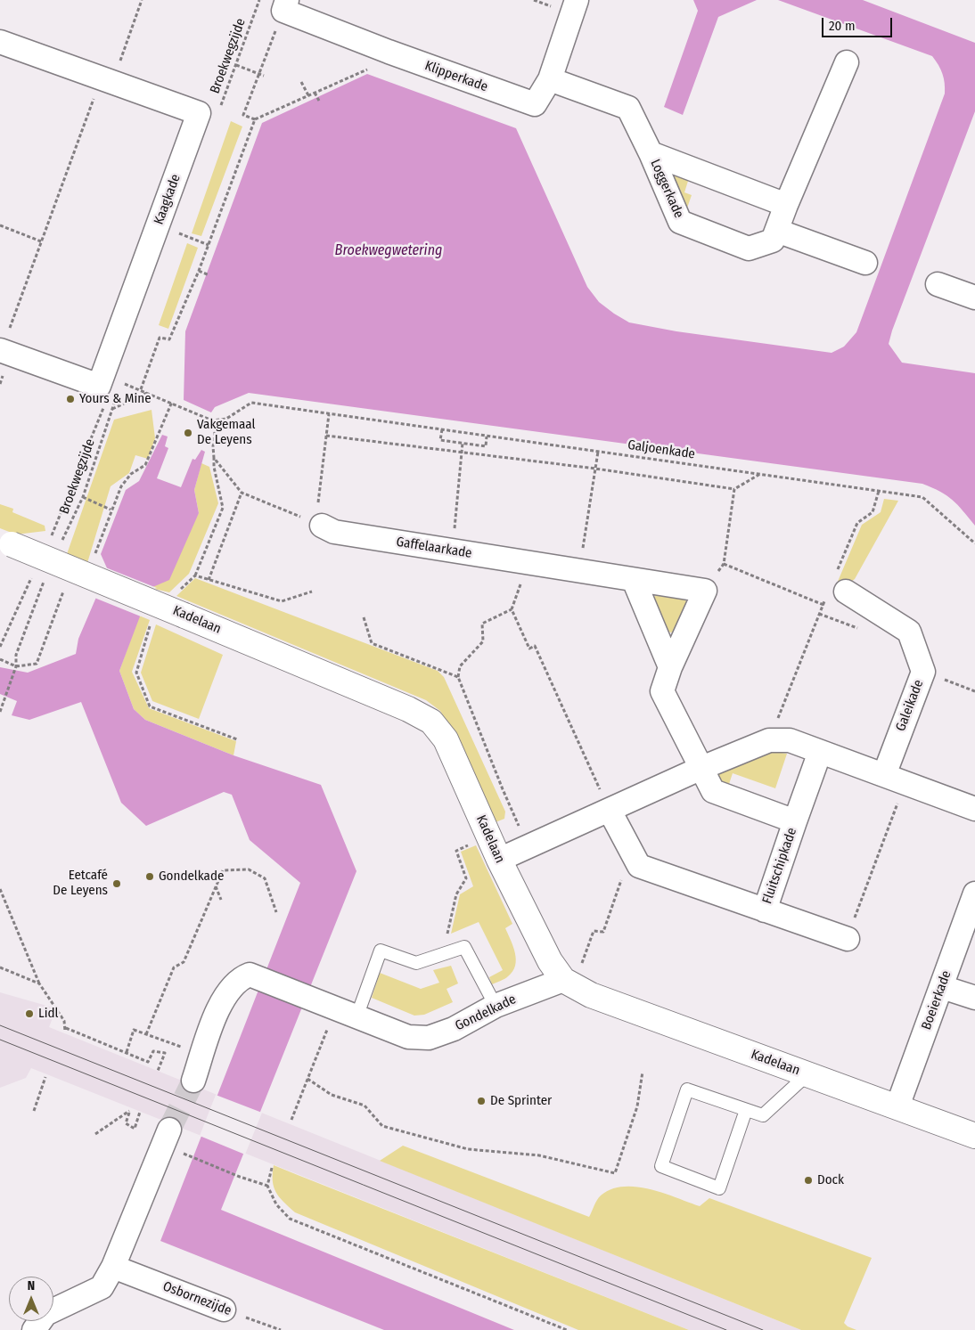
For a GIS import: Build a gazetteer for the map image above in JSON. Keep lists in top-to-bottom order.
{
  "streets": {
    "street": [
      "Klipperkade",
      "Loggerkade",
      "Kaagkade",
      "Gaffelaarkade",
      "Kadelaan",
      "Galeikade",
      "Fluitschipkade",
      "Boeierkade",
      "Gondelkade",
      "Osbornezijde"
    ],
    "path": ["Broekwegzijde", "Galjoenkade"]
  },
  "crossings": [
    ["Broekwegzijde", "Kaagkade"],
    ["Klipperkade", "Loggerkade"],
    ["Kadelaan", "Boeierkade"],
    ["Kadelaan", "Gondelkade"]
  ],
  "water": ["Broekwegwetering"],
  "places": [
    "Yours & Mine",
    "Vakgemaal De Leyens",
    "Gondelkade",
    "Eetcafé De Leyens",
    "Lidl",
    "De Sprinter",
    "Dock"
  ],
  "scale_bar": "20 m",
  "north": "top"
}
